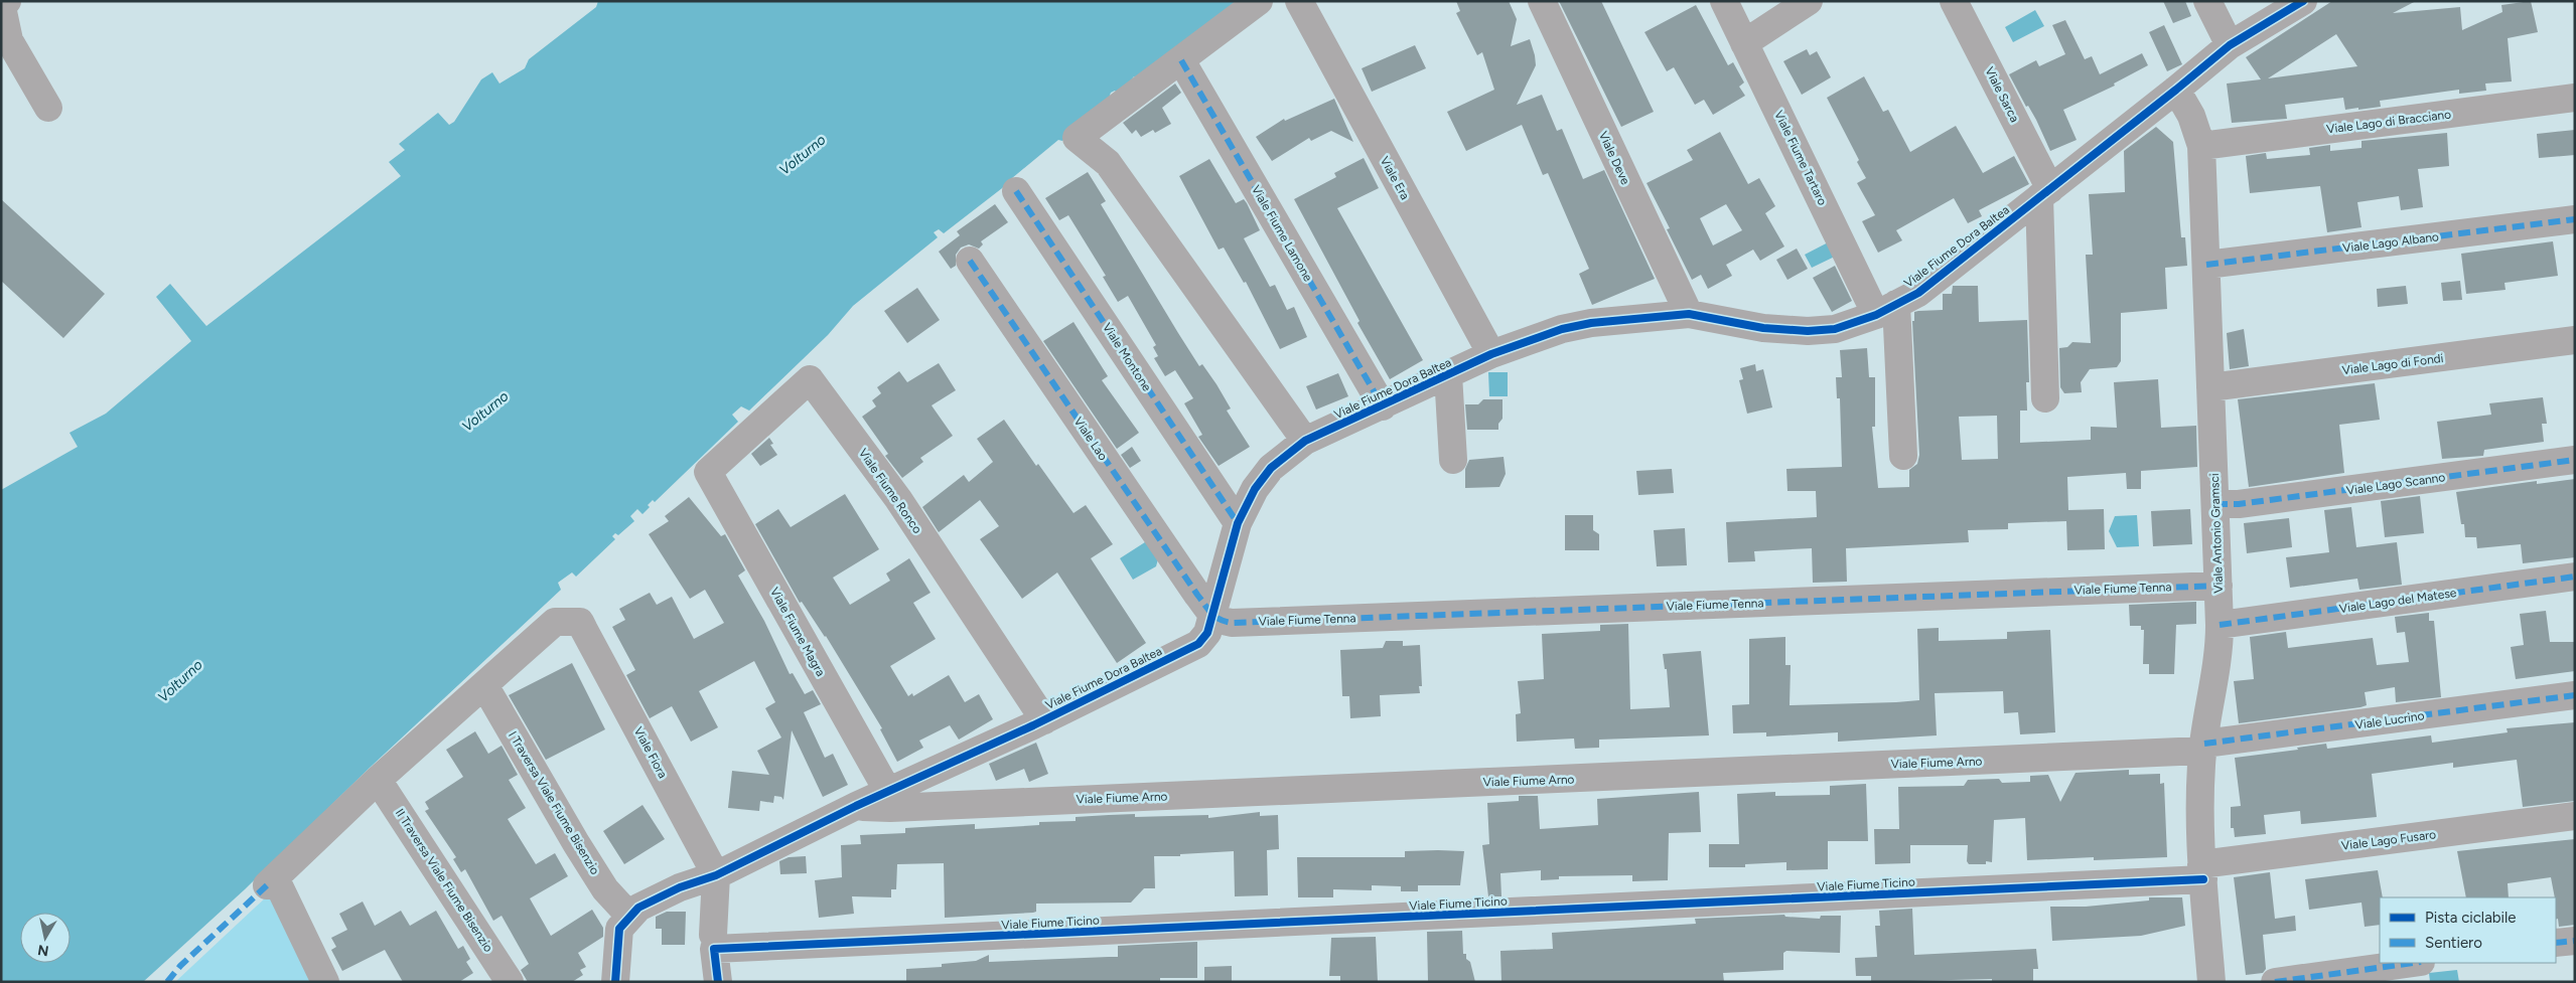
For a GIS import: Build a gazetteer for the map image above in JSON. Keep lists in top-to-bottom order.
{
  "streets": {
    "street": [
      "Viale Sarca",
      "Viale Lago di Bracciano",
      "Viale Deve",
      "Viale Fiume Tartaro",
      "Viale Era",
      "Viale Fiume Lamone",
      "Viale Lago Albano",
      "Viale Fiume Dora Baltea",
      "Viale Montone",
      "Viale Lago di Fondi",
      "Viale Lao",
      "Viale Lago Scanno",
      "Viale Fiume Ronco",
      "Viale Antonio Gramsci",
      "Viale Fiume Tenna",
      "Viale Lago del Matese",
      "Viale Fiume Magra",
      "Viale Lucrino",
      "Viale Fiora",
      "Viale Fiume Arno",
      "I Traversa Viale Fiume Bisenzio",
      "Viale Lago Fusaro",
      "II Traversa Viale Fiume Bisenzio",
      "Viale Fiume Ticino"
    ]
  },
  "crossings": [
    ["Viale Sarca", "Viale Fiume Dora Baltea"],
    ["Viale Lago di Bracciano", "Viale Antonio Gramsci"],
    ["Viale Deve", "Viale Fiume Dora Baltea"],
    ["Viale Fiume Tartaro", "Viale Fiume Dora Baltea"],
    ["Viale Era", "Viale Fiume Dora Baltea"],
    ["Viale Fiume Lamone", "Viale Fiume Dora Baltea"],
    ["Viale Lago Albano", "Viale Antonio Gramsci"],
    ["Viale Fiume Dora Baltea", "Viale Montone"],
    ["Viale Fiume Dora Baltea", "Viale Lao"],
    ["Viale Fiume Dora Baltea", "Viale Fiume Ronco"],
    ["Viale Fiume Dora Baltea", "Viale Antonio Gramsci"],
    ["Viale Fiume Dora Baltea", "Viale Fiume Tenna"],
    ["Viale Fiume Dora Baltea", "Viale Fiume Magra"],
    ["Viale Fiume Dora Baltea", "Viale Fiora"],
    ["Viale Fiume Dora Baltea", "Viale Fiume Arno"],
    ["Viale Fiume Dora Baltea", "I Traversa Viale Fiume Bisenzio"],
    ["Viale Lago di Fondi", "Viale Antonio Gramsci"],
    ["Viale Lao", "Viale Fiume Tenna"],
    ["Viale Lago Scanno", "Viale Antonio Gramsci"],
    ["Viale Fiume Ronco", "Viale Fiume Magra"],
    ["Viale Antonio Gramsci", "Viale Fiume Tenna"],
    ["Viale Antonio Gramsci", "Viale Lago del Matese"],
    ["Viale Antonio Gramsci", "Viale Lucrino"],
    ["Viale Antonio Gramsci", "Viale Fiume Arno"],
    ["Viale Antonio Gramsci", "Viale Lago Fusaro"],
    ["Viale Antonio Gramsci", "Viale Fiume Ticino"],
    ["Viale Lucrino", "Viale Fiume Arno"],
    ["Viale Fiora", "I Traversa Viale Fiume Bisenzio"],
    ["Viale Lago Fusaro", "Viale Fiume Ticino"]
  ],
  "water": ["Volturno"],
  "legend": ["Pista ciclabile", "Sentiero"],
  "north": "bottom"
}
